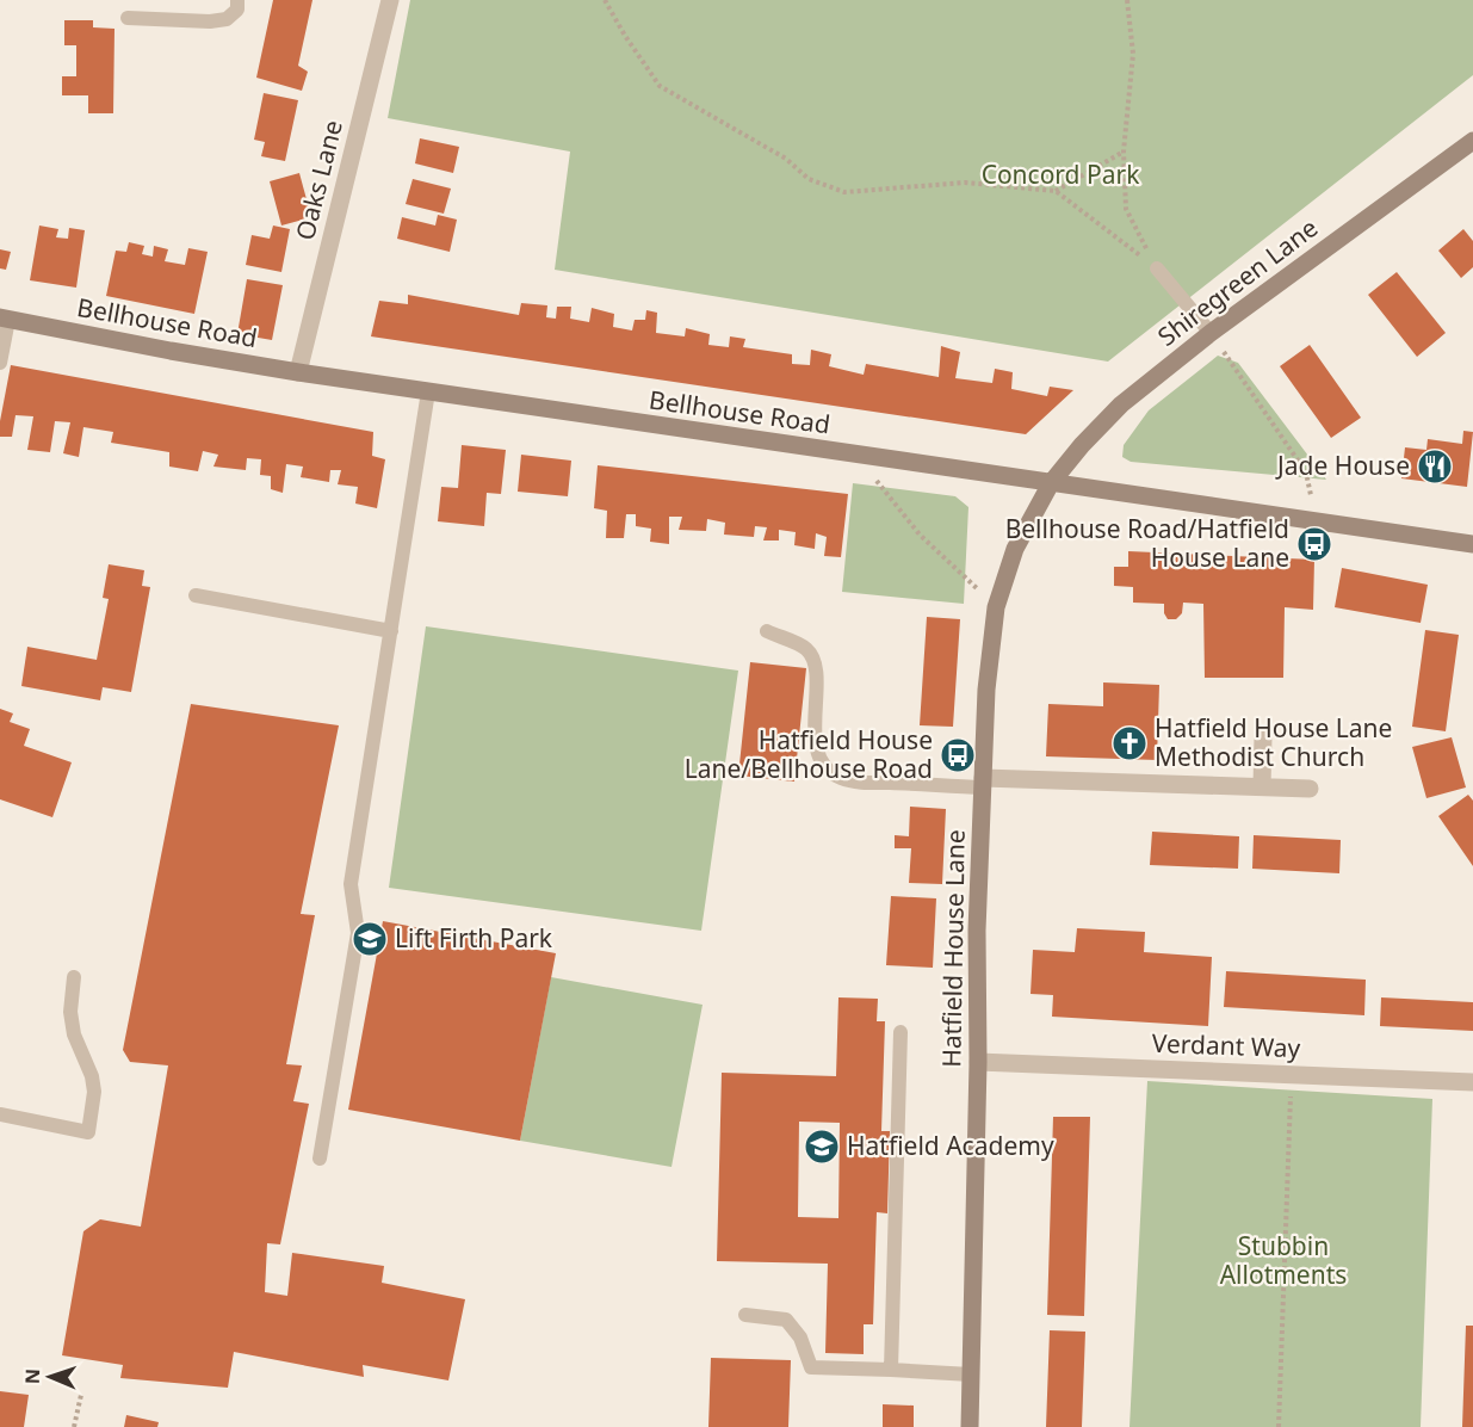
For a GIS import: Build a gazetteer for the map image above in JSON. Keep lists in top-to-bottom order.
{
  "streets": {
    "street": [
      "Oaks Lane",
      "Shiregreen Lane",
      "Bellhouse Road",
      "Hatfield House Lane",
      "Verdant Way"
    ]
  },
  "crossings": [
    ["Oaks Lane", "Bellhouse Road"],
    ["Shiregreen Lane", "Bellhouse Road"],
    ["Shiregreen Lane", "Hatfield House Lane"],
    ["Bellhouse Road", "Hatfield House Lane"],
    ["Hatfield House Lane", "Verdant Way"]
  ],
  "parks": ["Concord Park", "Stubbin Allotments"],
  "places": {
    "restaurant": ["Jade House"],
    "bus stop": ["Bellhouse Road/Hatfield House Lane", "Hatfield House Lane/Bellhouse Road"],
    "church": ["Hatfield House Lane Methodist Church"],
    "school or university": ["Lift Firth Park", "Hatfield Academy"]
  },
  "north": "left"
}
